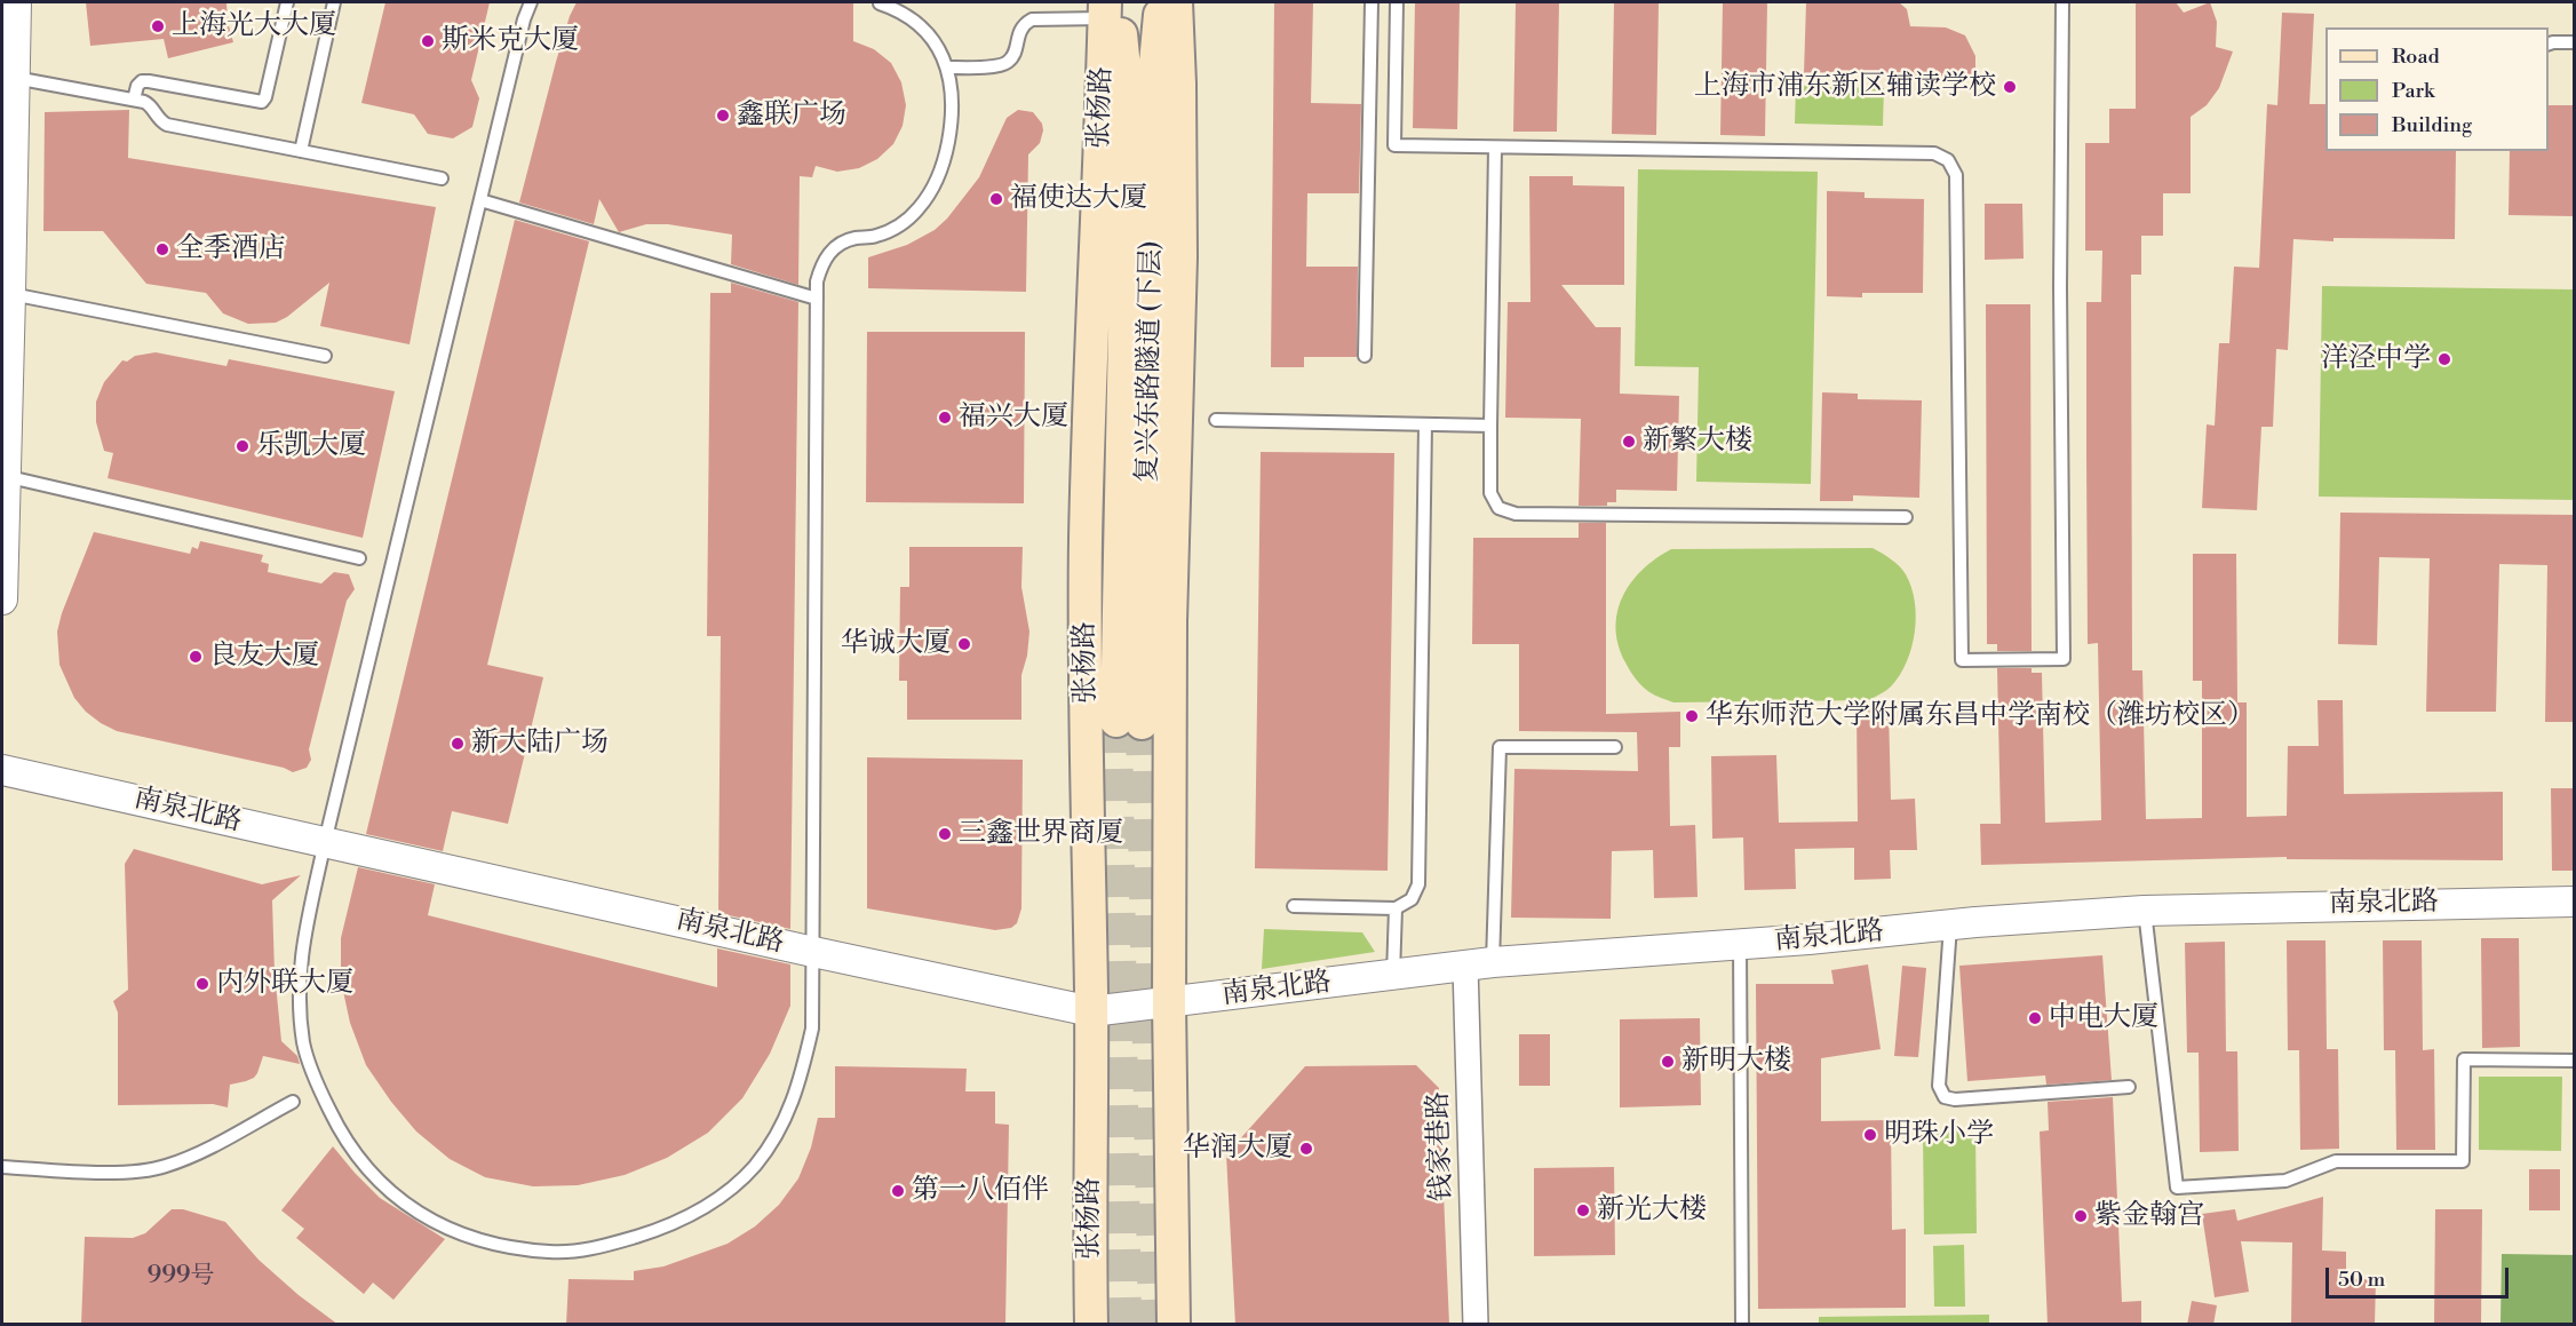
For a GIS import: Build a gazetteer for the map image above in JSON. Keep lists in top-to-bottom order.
{
  "streets": {
    "main road": ["张杨路", "复兴东路隧道 (下层)"],
    "street": ["南泉北路", "钱家巷路"]
  },
  "crossings": [
    ["张杨路", "复兴东路隧道 (下层)"],
    ["张杨路", "南泉北路"],
    ["南泉北路", "钱家巷路"]
  ],
  "places": [
    "上海光大大厦",
    "斯米克大厦",
    "上海市浦东新区辅读学校",
    "鑫联广场",
    "福使达大厦",
    "全季酒店",
    "洋泾中学",
    "福兴大厦",
    "新繁大楼",
    "乐凯大厦",
    "华诚大厦",
    "良友大厦",
    "华东师范大学附属东昌中学南校（潍坊校区）",
    "新大陆广场",
    "三鑫世界商厦",
    "内外联大厦",
    "中电大厦",
    "新明大楼",
    "明珠小学",
    "华润大厦",
    "第一八佰伴",
    "新光大楼",
    "紫金翰宫"
  ],
  "house_numbers": ["999号"],
  "legend": ["Road", "Park", "Building"],
  "scale_bar": "50 m"
}
